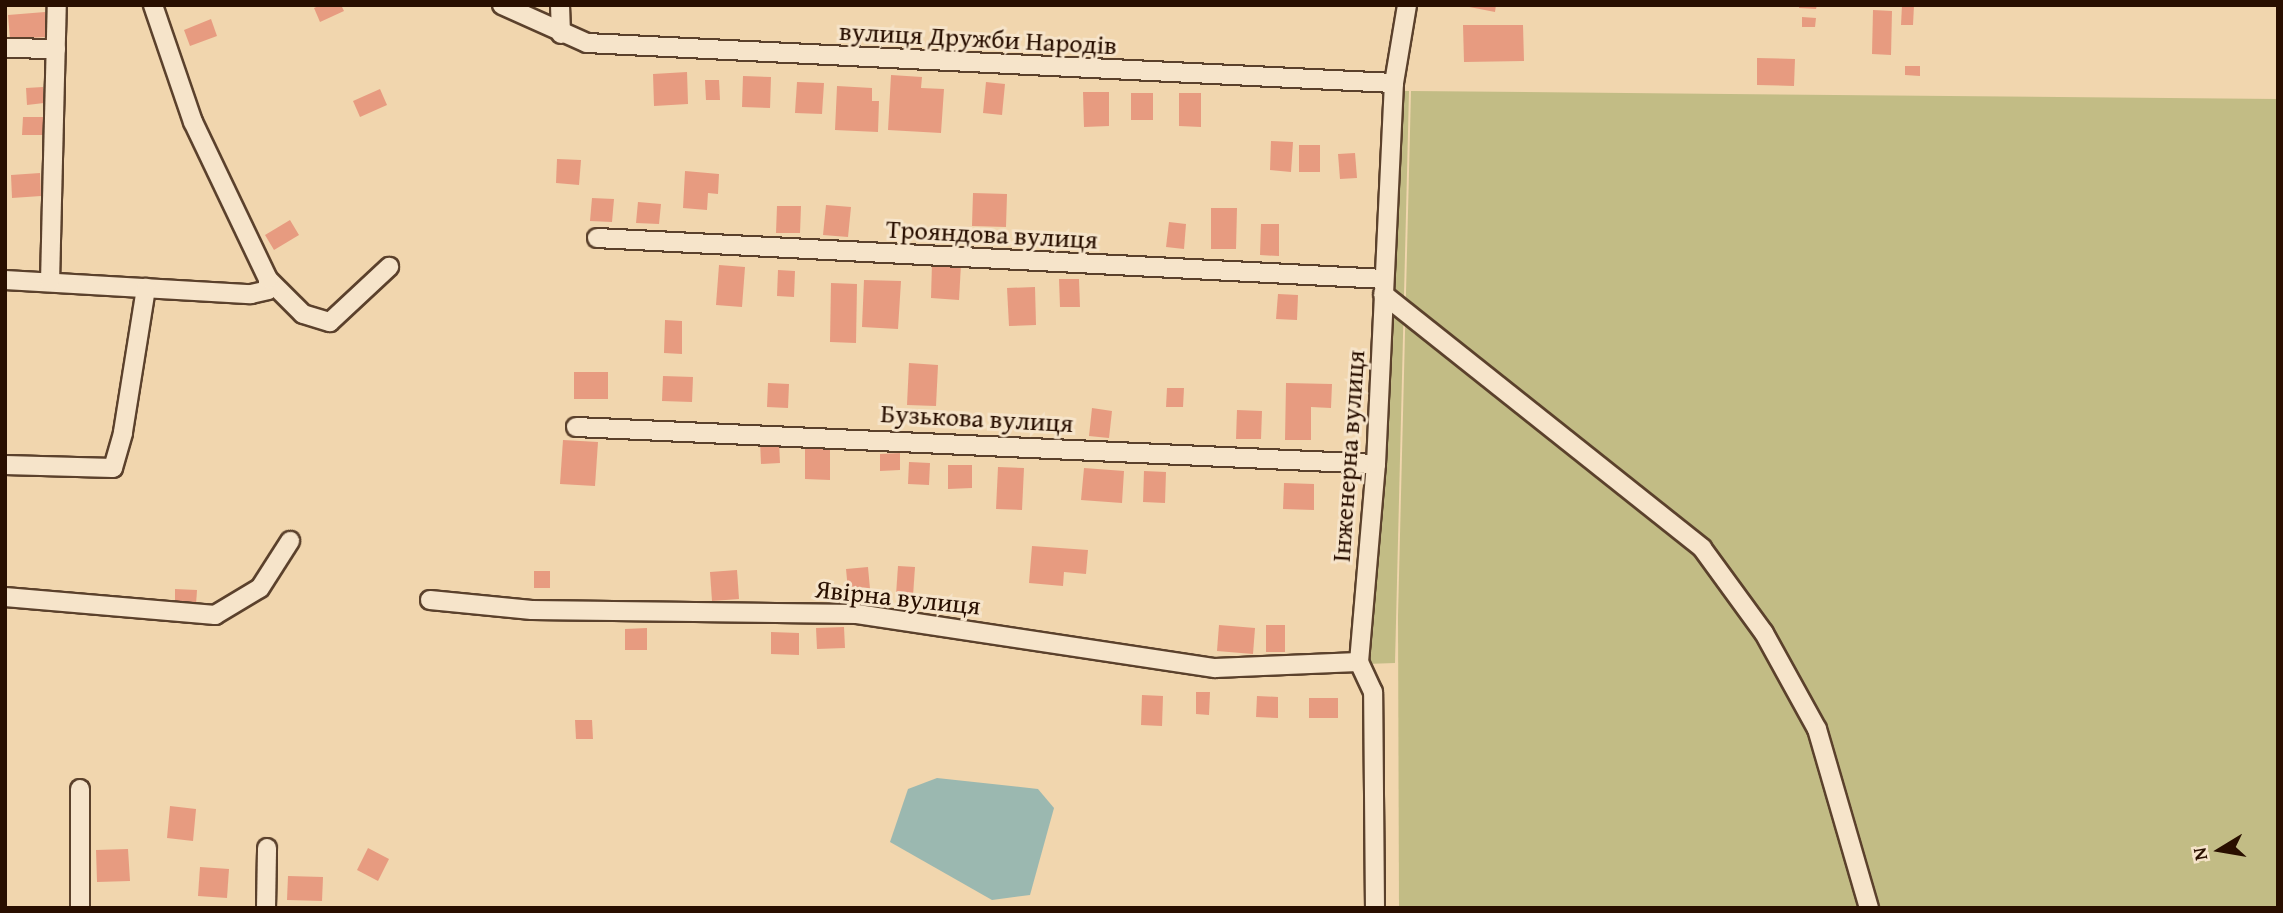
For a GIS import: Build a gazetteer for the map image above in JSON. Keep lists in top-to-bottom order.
{
  "streets": {
    "street": [
      "вулиця Дружби Народів",
      "Трояндова вулиця",
      "Бузькова вулиця",
      "Інженерна вулиця",
      "Явірна вулиця"
    ]
  },
  "crossings": [
    ["вулиця Дружби Народів", "Інженерна вулиця"],
    ["Трояндова вулиця", "Інженерна вулиця"],
    ["Бузькова вулиця", "Інженерна вулиця"],
    ["Інженерна вулиця", "Явірна вулиця"]
  ],
  "north": "left"
}
